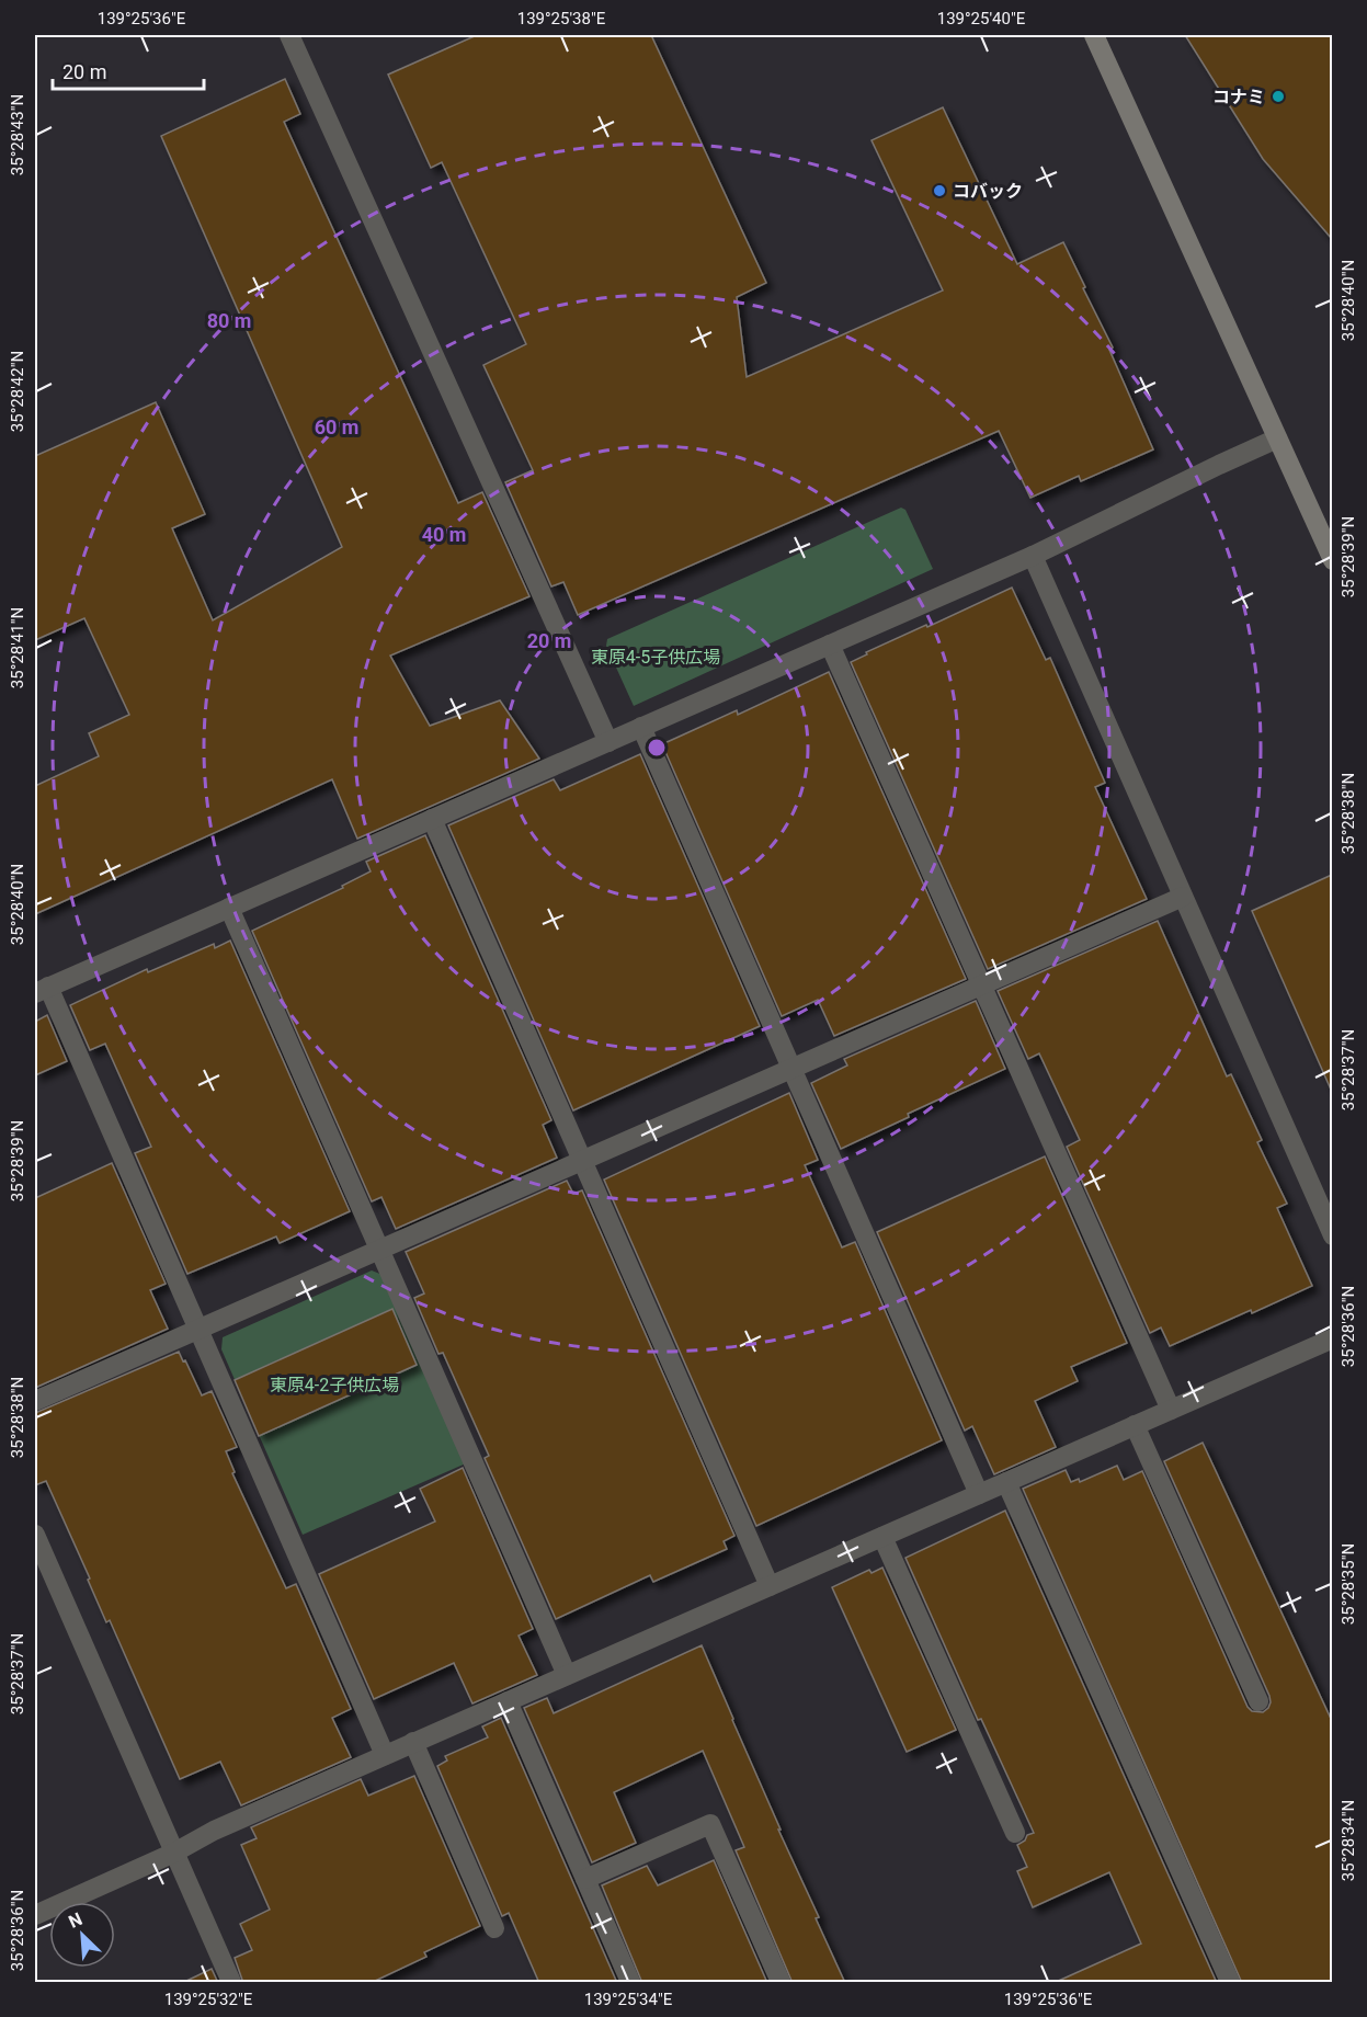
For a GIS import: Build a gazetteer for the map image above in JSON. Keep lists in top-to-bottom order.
{
  "parks": ["東原4-5子供広場", "東原4-2子供広場"],
  "places": ["コナミ", "コバック"],
  "scale_bar": "20 m",
  "north": "top left",
  "coordinates": [
    "139°25'36\"E",
    "139°25'38\"E",
    "139°25'40\"E",
    "35°28'43\"N",
    "35°28'40\"N",
    "35°28'42\"N",
    "35°28'39\"N",
    "35°28'41\"N",
    "35°28'38\"N",
    "35°28'37\"N",
    "35°28'36\"N",
    "35°28'35\"N",
    "35°28'34\"N",
    "139°25'32\"E",
    "139°25'34\"E"
  ],
  "rings": [
    "80 m",
    "60 m",
    "40 m",
    "20 m"
  ]
}
